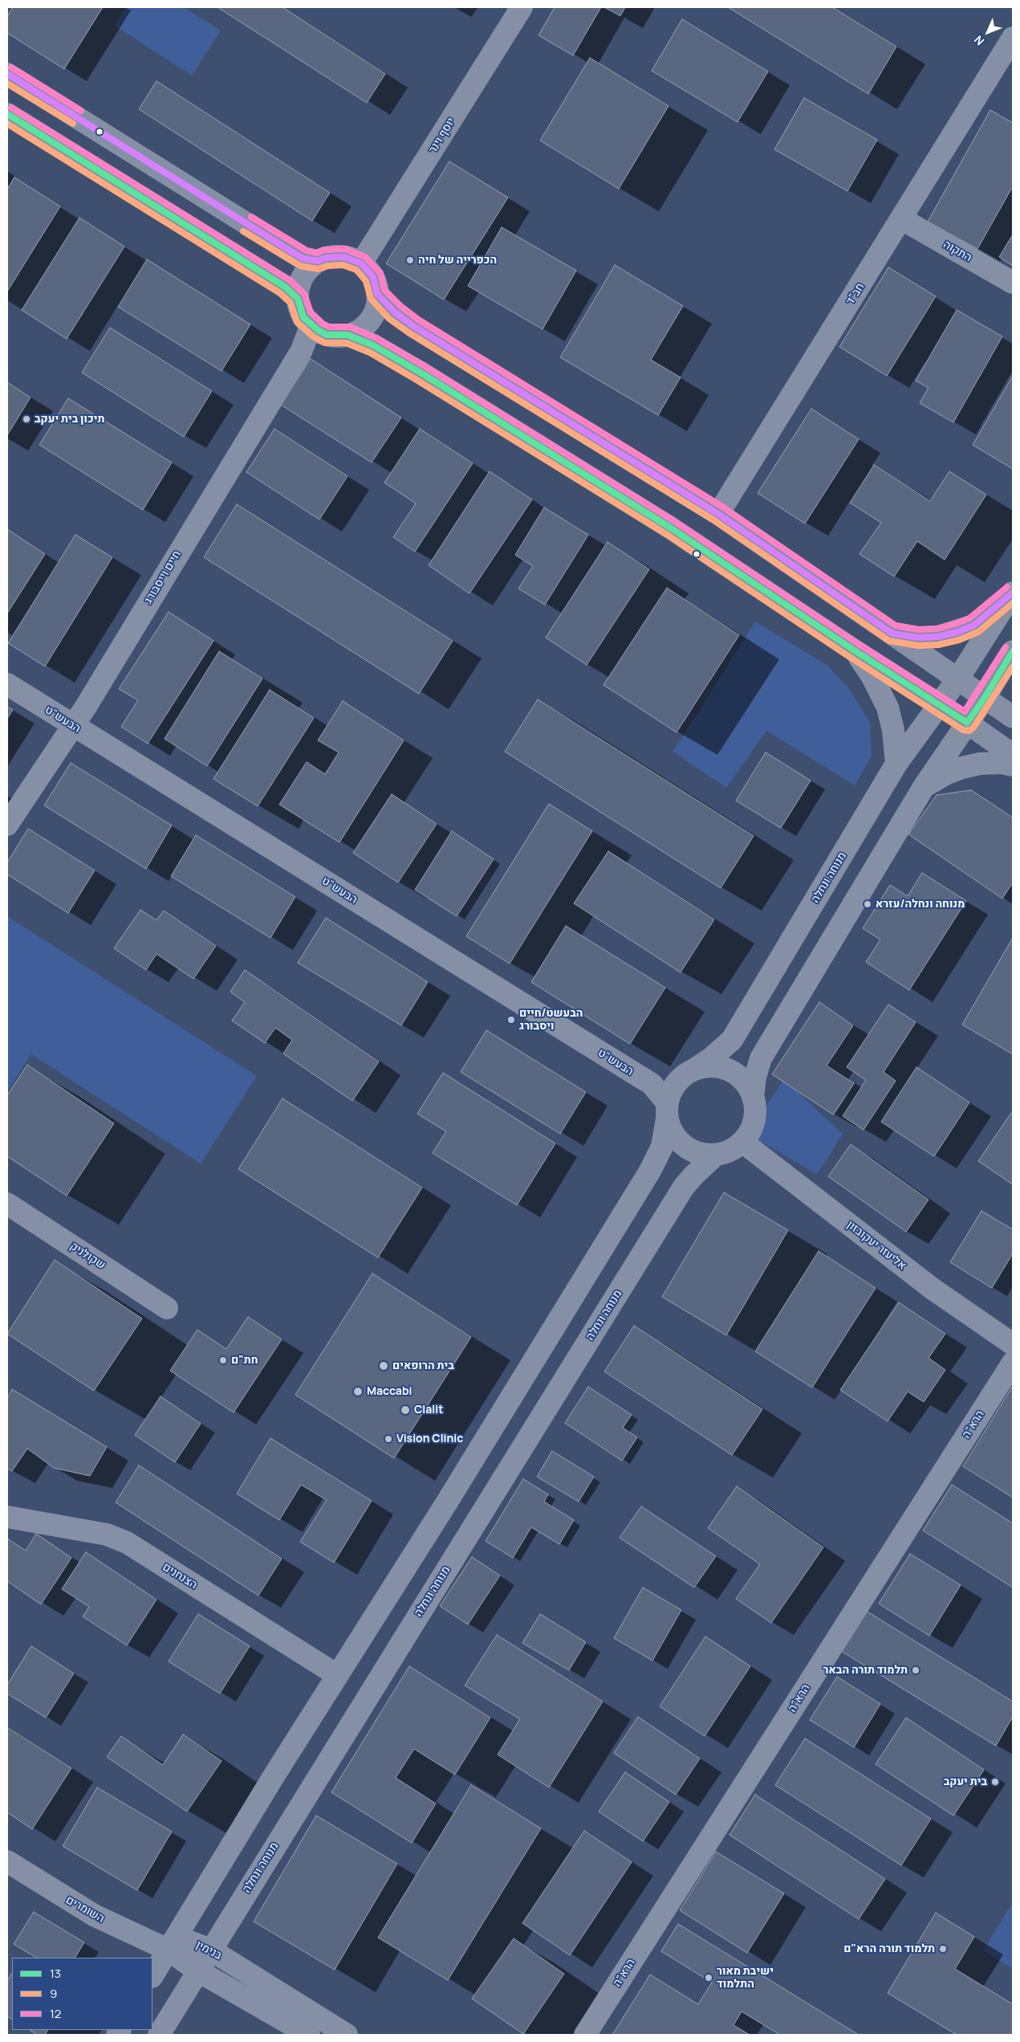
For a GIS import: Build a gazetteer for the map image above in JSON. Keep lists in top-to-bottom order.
{
  "streets": {
    "street": [
      "יוסף וינר",
      "התקוה",
      "חב\"ד",
      "חיים וייסבורג",
      "הבעש\"ט",
      "מנוחה ונחלה",
      "אליעזר יעקובזון",
      "שקולניק",
      "הרא\"ה",
      "הצנחנים",
      "השומרים",
      "בנימין"
    ]
  },
  "crossings": [
    ["יוסף וינר", "חיים וייסבורג"],
    ["התקוה", "חב\"ד"],
    ["חיים וייסבורג", "הבעש\"ט"],
    ["הבעש\"ט", "מנוחה ונחלה"],
    ["הבעש\"ט", "אליעזר יעקובזון"],
    ["מנוחה ונחלה", "אליעזר יעקובזון"],
    ["מנוחה ונחלה", "בנימין"],
    ["השומרים", "בנימין"]
  ],
  "places": [
    "הכפרייה של חיה",
    "תיכון בית יעקב",
    "מנוחה ונחלה/עזרא",
    "הבעשט/חיים ויסבורג",
    "חת\"ם",
    "בית הרופאים",
    "Maccabi",
    "Clalit",
    "Vision Clinic",
    "תלמוד תורה הבאר",
    "בית יעקב",
    "תלמוד תורה הרא\"ם",
    "ישיבת מאור התלמוד"
  ],
  "lines": ["transit line 12", "transit line 9", "transit line 13"],
  "legend": ["13", "9", "12"],
  "north": "bottom left"
}
